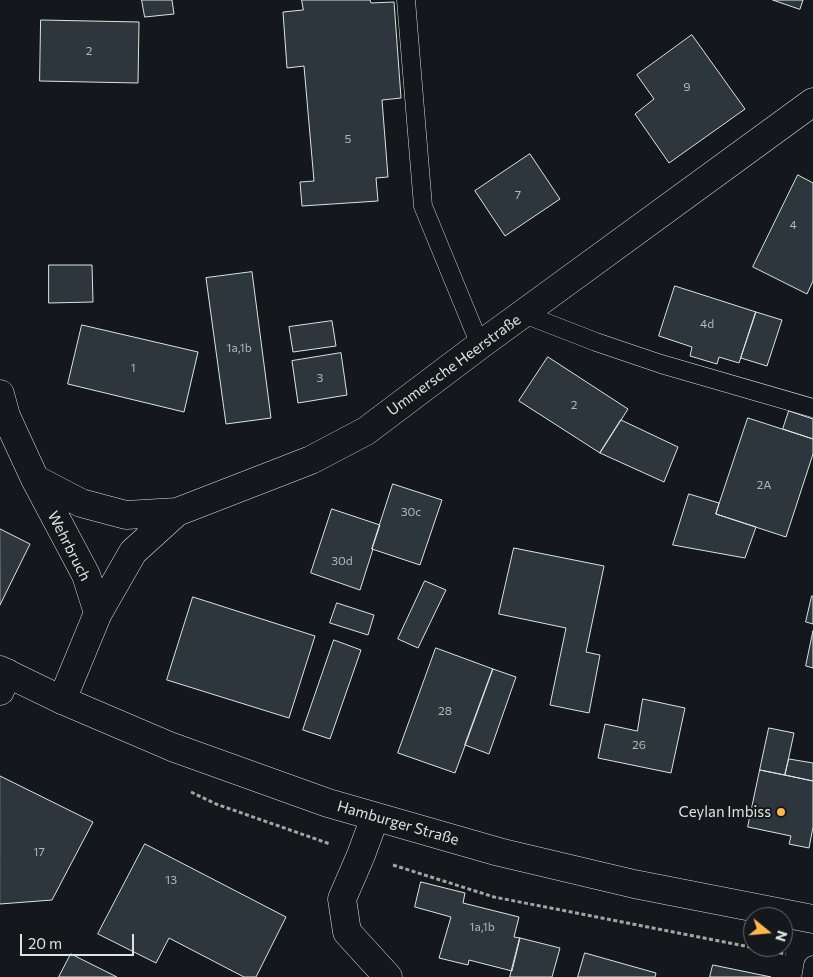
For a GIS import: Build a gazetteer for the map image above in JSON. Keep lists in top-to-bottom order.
{
  "streets": {
    "street": ["Ummersche Heerstraße", "Wehrbruch", "Hamburger Straße"]
  },
  "crossings": [
    ["Ummersche Heerstraße", "Wehrbruch"]
  ],
  "places": ["Ceylan Imbiss"],
  "house_numbers": [
    "2",
    "9",
    "5",
    "7",
    "4",
    "4d",
    "1a,1b",
    "1",
    "3",
    "2",
    "2A",
    "30c",
    "30d",
    "28",
    "26",
    "17",
    "13",
    "1a,1b"
  ],
  "scale_bar": "20 m",
  "north": "right"
}
